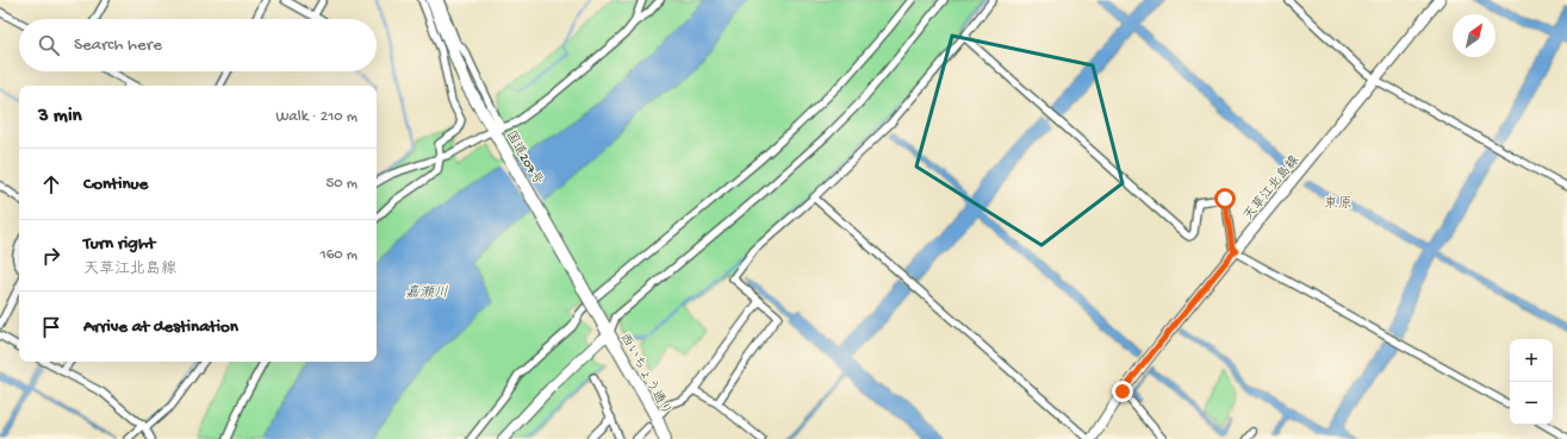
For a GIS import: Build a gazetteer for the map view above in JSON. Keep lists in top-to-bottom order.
{
  "streets": {
    "highway": ["国道207号", "西いちょう通り"],
    "street": ["天草江北島線"]
  },
  "crossings": [
    ["国道207号", "西いちょう通り"]
  ],
  "districts": ["東原"],
  "water": ["嘉瀬川"],
  "north": "top right",
  "page": {
    "search": "Search here",
    "heading": ["3 min", "Walk · 210 m"],
    "list": [
      ["Continue", "50 m"],
      ["Turn right", "天草江北島線", "160 m"],
      "Arrive at destination"
    ],
    "map_buttons": ["+", "−"]
  }
}
